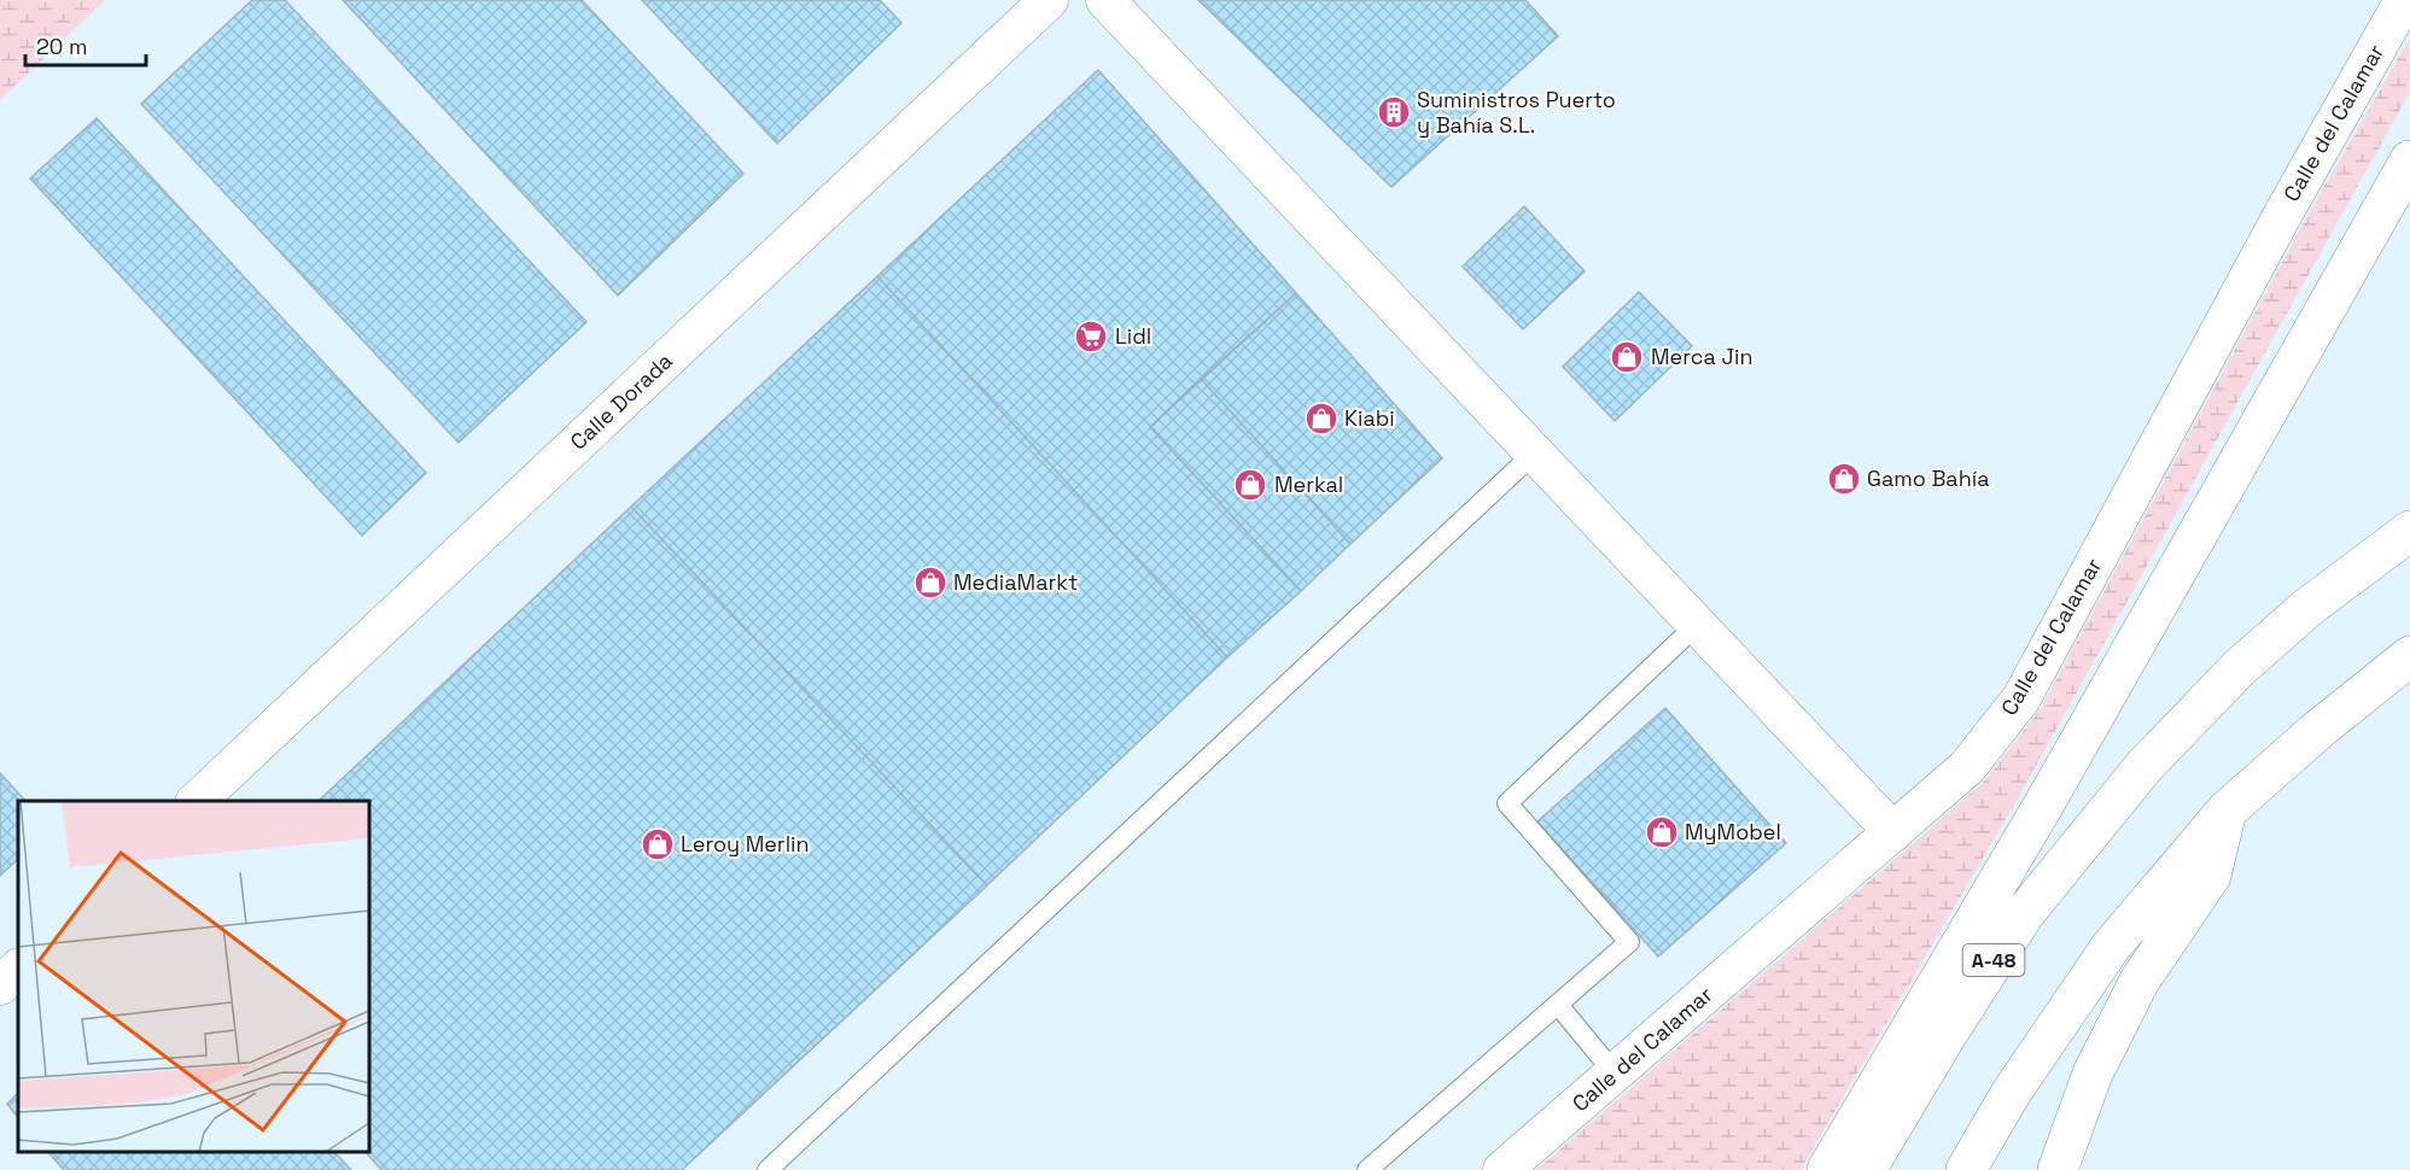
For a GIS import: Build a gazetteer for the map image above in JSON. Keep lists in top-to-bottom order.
{
  "streets": {
    "highway": ["A-48"],
    "street": ["Calle del Calamar", "Calle Dorada"]
  },
  "places": {
    "building": ["Suministros Puerto y Bahía S.L."],
    "supermarket": ["Lidl"],
    "shop": [
      "Merca Jin",
      "Kiabi",
      "Gamo Bahía",
      "Merkal",
      "MediaMarkt",
      "MyMobel",
      "Leroy Merlin"
    ]
  },
  "scale_bar": "20 m"
}
